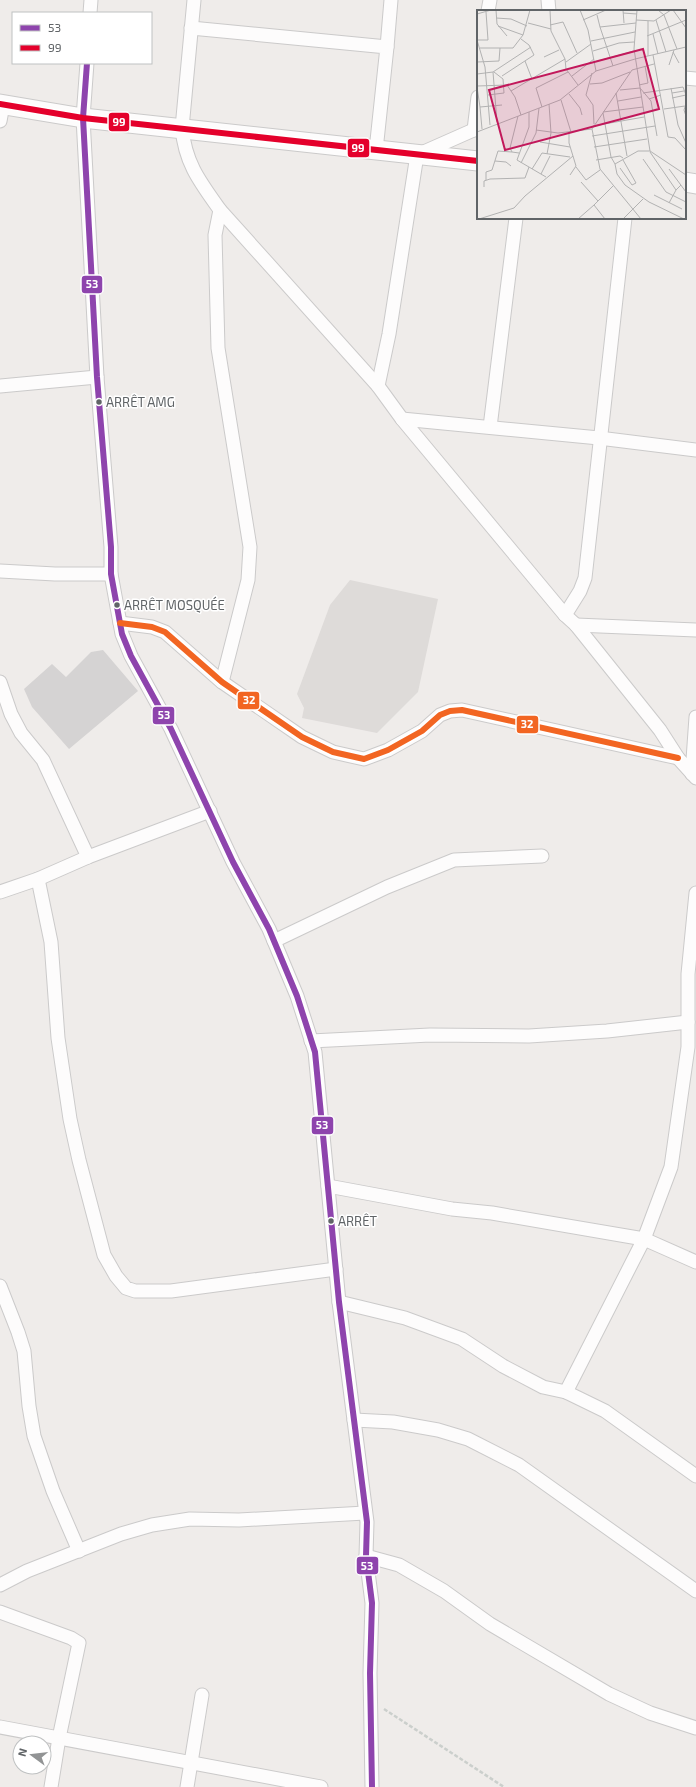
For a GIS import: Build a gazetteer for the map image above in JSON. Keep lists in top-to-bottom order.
{
  "places": ["ARRÊT AMG", "ARRÊT MOSQUÉE", "ARRÊT"],
  "lines": ["transit line 53", "transit line 99", "transit line 32"],
  "legend": ["53", "99"],
  "north": "left"
}
